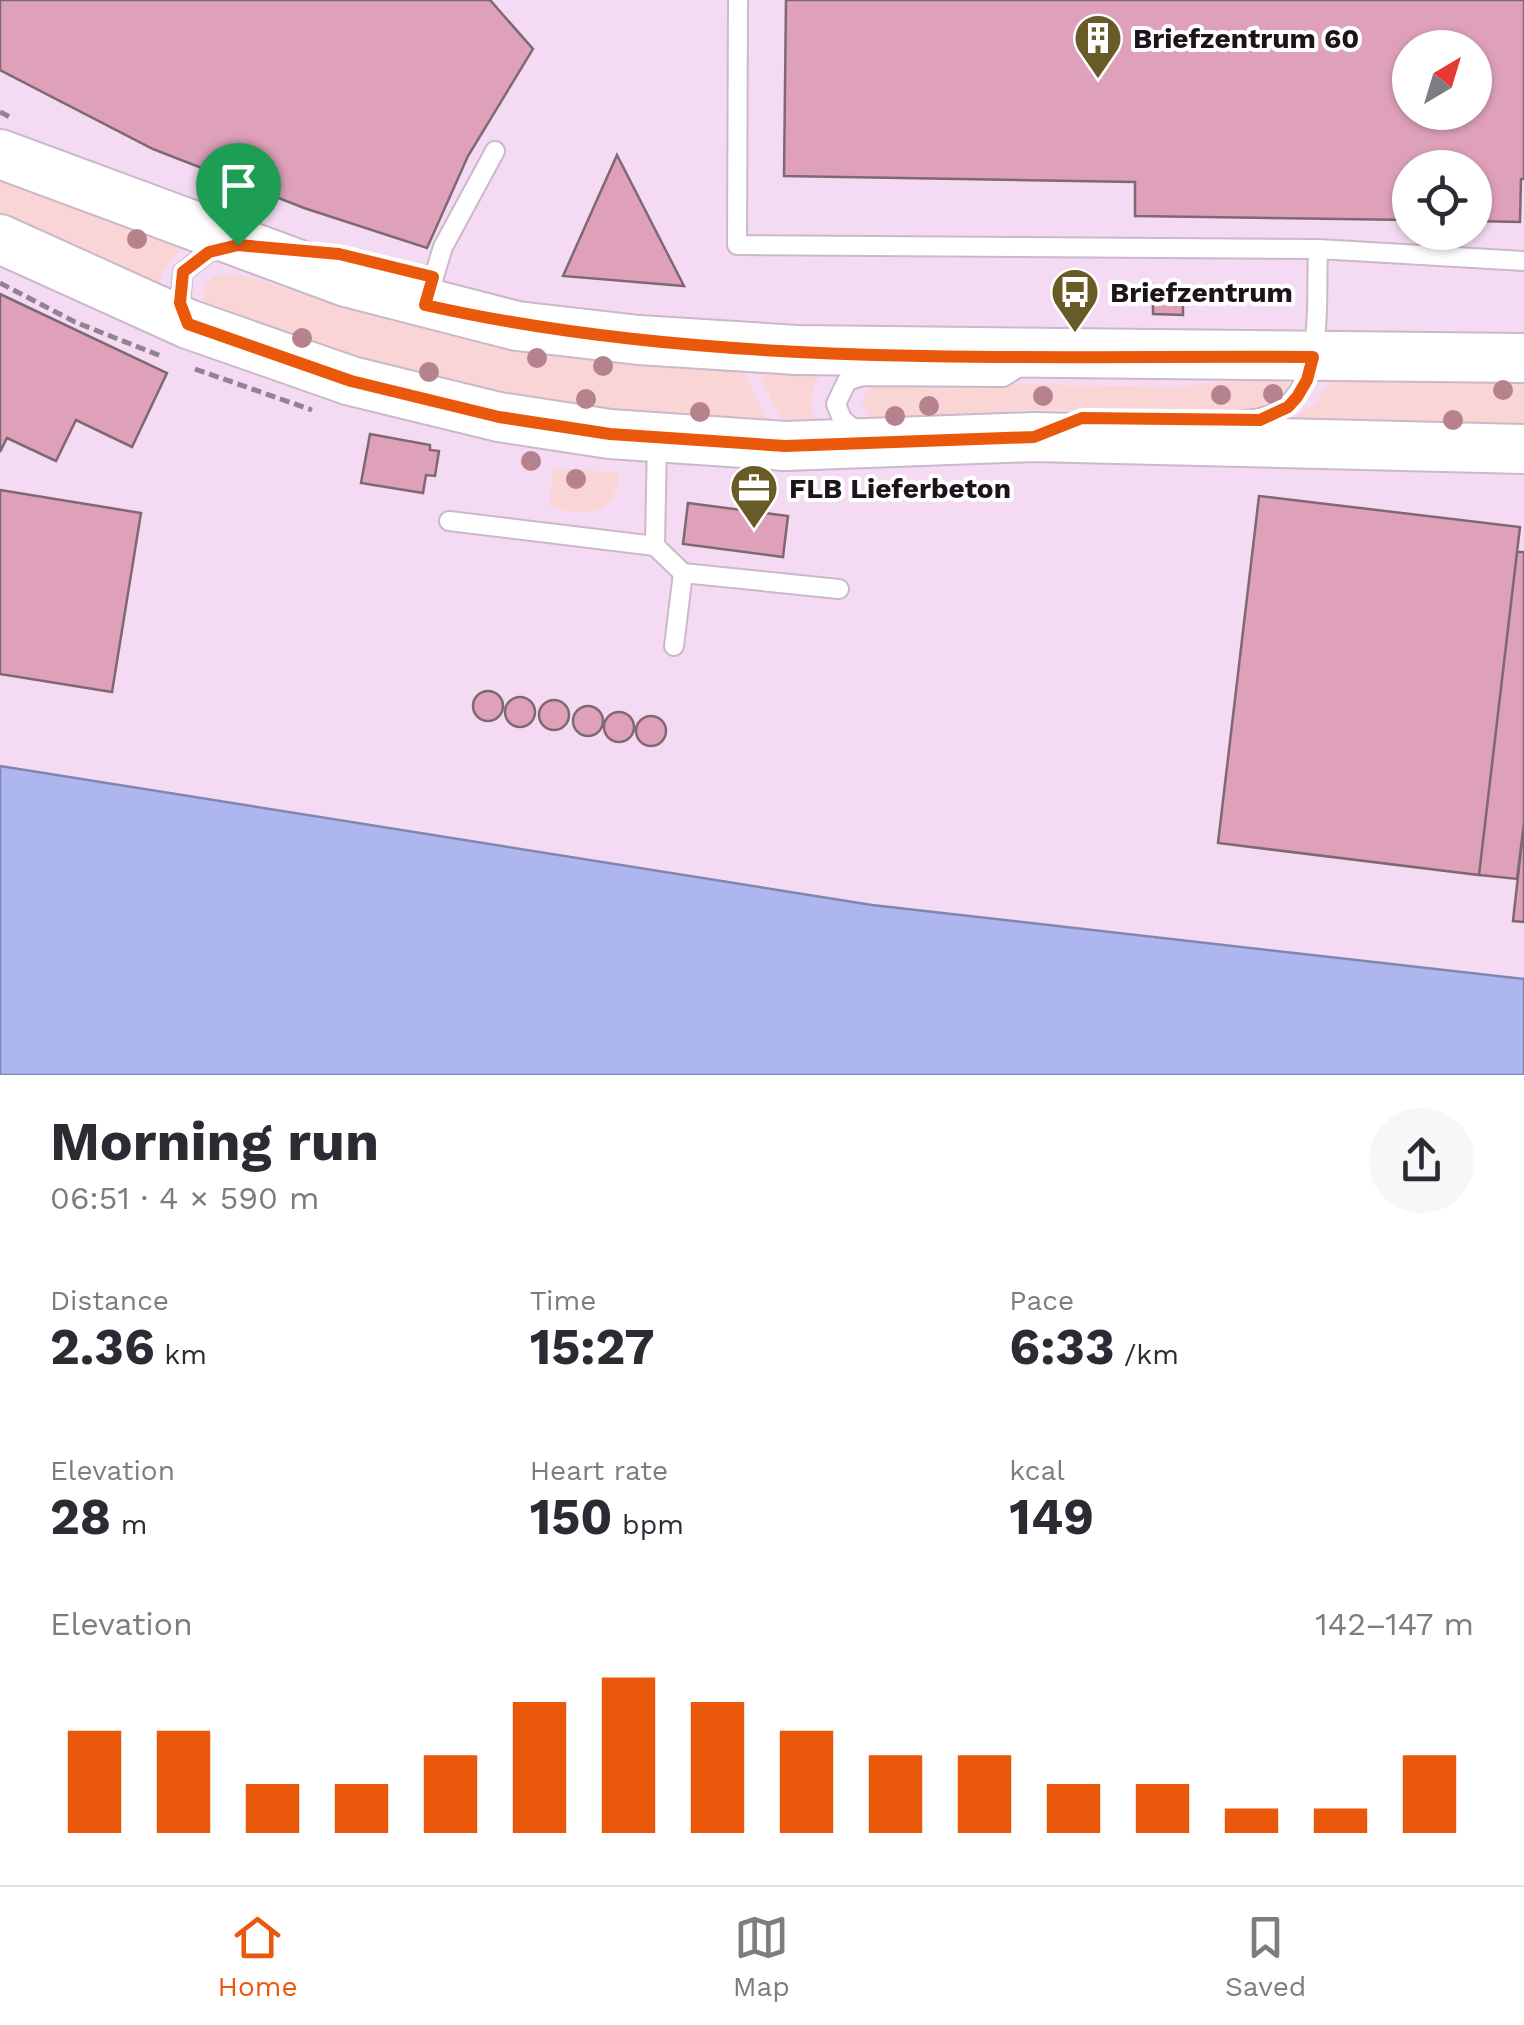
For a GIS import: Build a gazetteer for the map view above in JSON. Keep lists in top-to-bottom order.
{
  "places": {
    "building": ["Briefzentrum 60"],
    "bus stop": ["Briefzentrum"],
    "office": ["FLB Lieferbeton"]
  },
  "north": "top right",
  "page": {
    "heading": ["Morning run", "06:51 · 4 × 590 m"],
    "stats": [
      ["Distance", "2.36 km"],
      ["Time", "15:27"],
      ["Pace", "6:33 /km"],
      ["Elevation", "28 m"],
      ["Heart rate", "150 bpm"],
      ["kcal", "149"]
    ],
    "chart": ["Elevation", "142–147 m"],
    "tabs": ["Home", "Map", "Saved"]
  }
}
